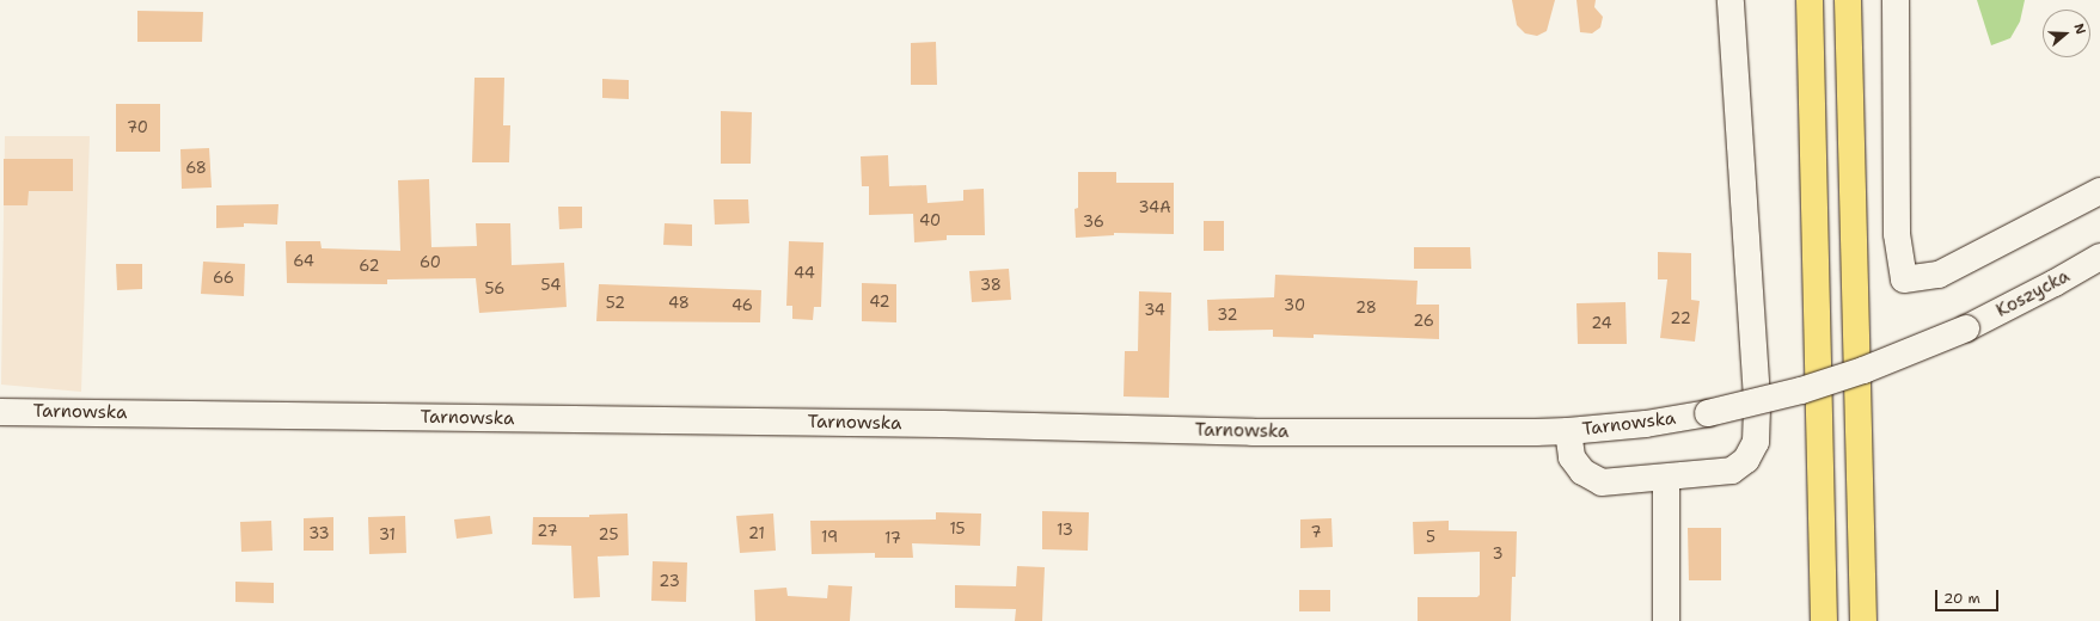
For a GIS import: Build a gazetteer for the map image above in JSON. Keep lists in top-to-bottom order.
{
  "streets": {
    "street": ["Koszycka", "Tarnowska"]
  },
  "crossings": [
    ["Koszycka", "Tarnowska"]
  ],
  "house_numbers": [
    "70",
    "68",
    "34A",
    "40",
    "36",
    "64",
    "60",
    "62",
    "44",
    "66",
    "54",
    "38",
    "56",
    "42",
    "52",
    "48",
    "46",
    "30",
    "28",
    "34",
    "32",
    "22",
    "26",
    "24",
    "15",
    "13",
    "27",
    "7",
    "33",
    "21",
    "31",
    "25",
    "19",
    "5",
    "17",
    "3",
    "23"
  ],
  "scale_bar": "20 m",
  "north": "right"
}
